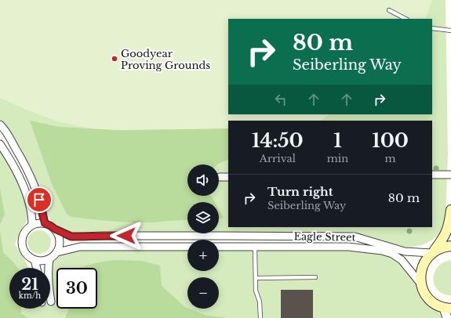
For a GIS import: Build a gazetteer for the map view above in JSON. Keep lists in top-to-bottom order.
{
  "streets": {
    "street": ["Eagle Street"]
  },
  "places": ["Goodyear Proving Grounds"],
  "page": {
    "turn": ["80 m", "Seiberling Way"],
    "eta": [
      "14:50",
      "Arrival",
      "1",
      "min",
      "100",
      "m"
    ],
    "map_buttons": ["+", "−"],
    "list": [
      {
        "name": "Turn right",
        "note": "Seiberling Way",
        "value": "80 m"
      }
    ],
    "speed": "21 km/h",
    "limit": "30"
  }
}
